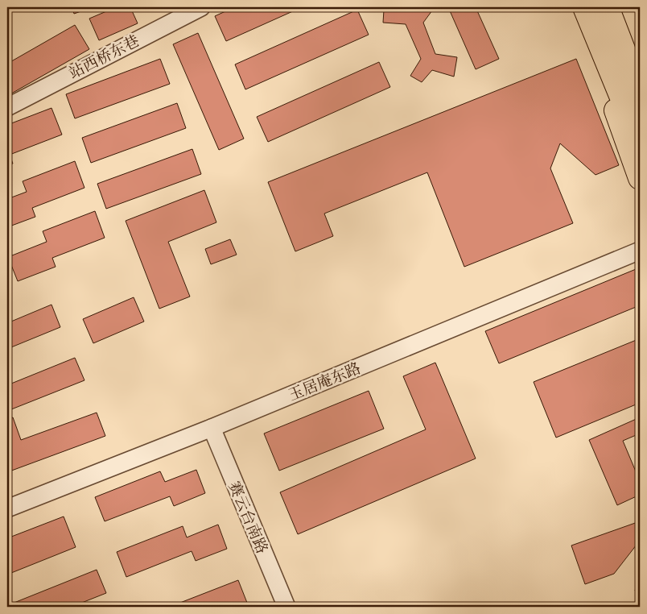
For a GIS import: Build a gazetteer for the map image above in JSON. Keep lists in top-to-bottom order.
{
  "streets": {
    "street": ["站西桥东巷", "玉居庵东路", "赛云台南路"]
  },
  "crossings": [
    ["玉居庵东路", "赛云台南路"]
  ]
}
